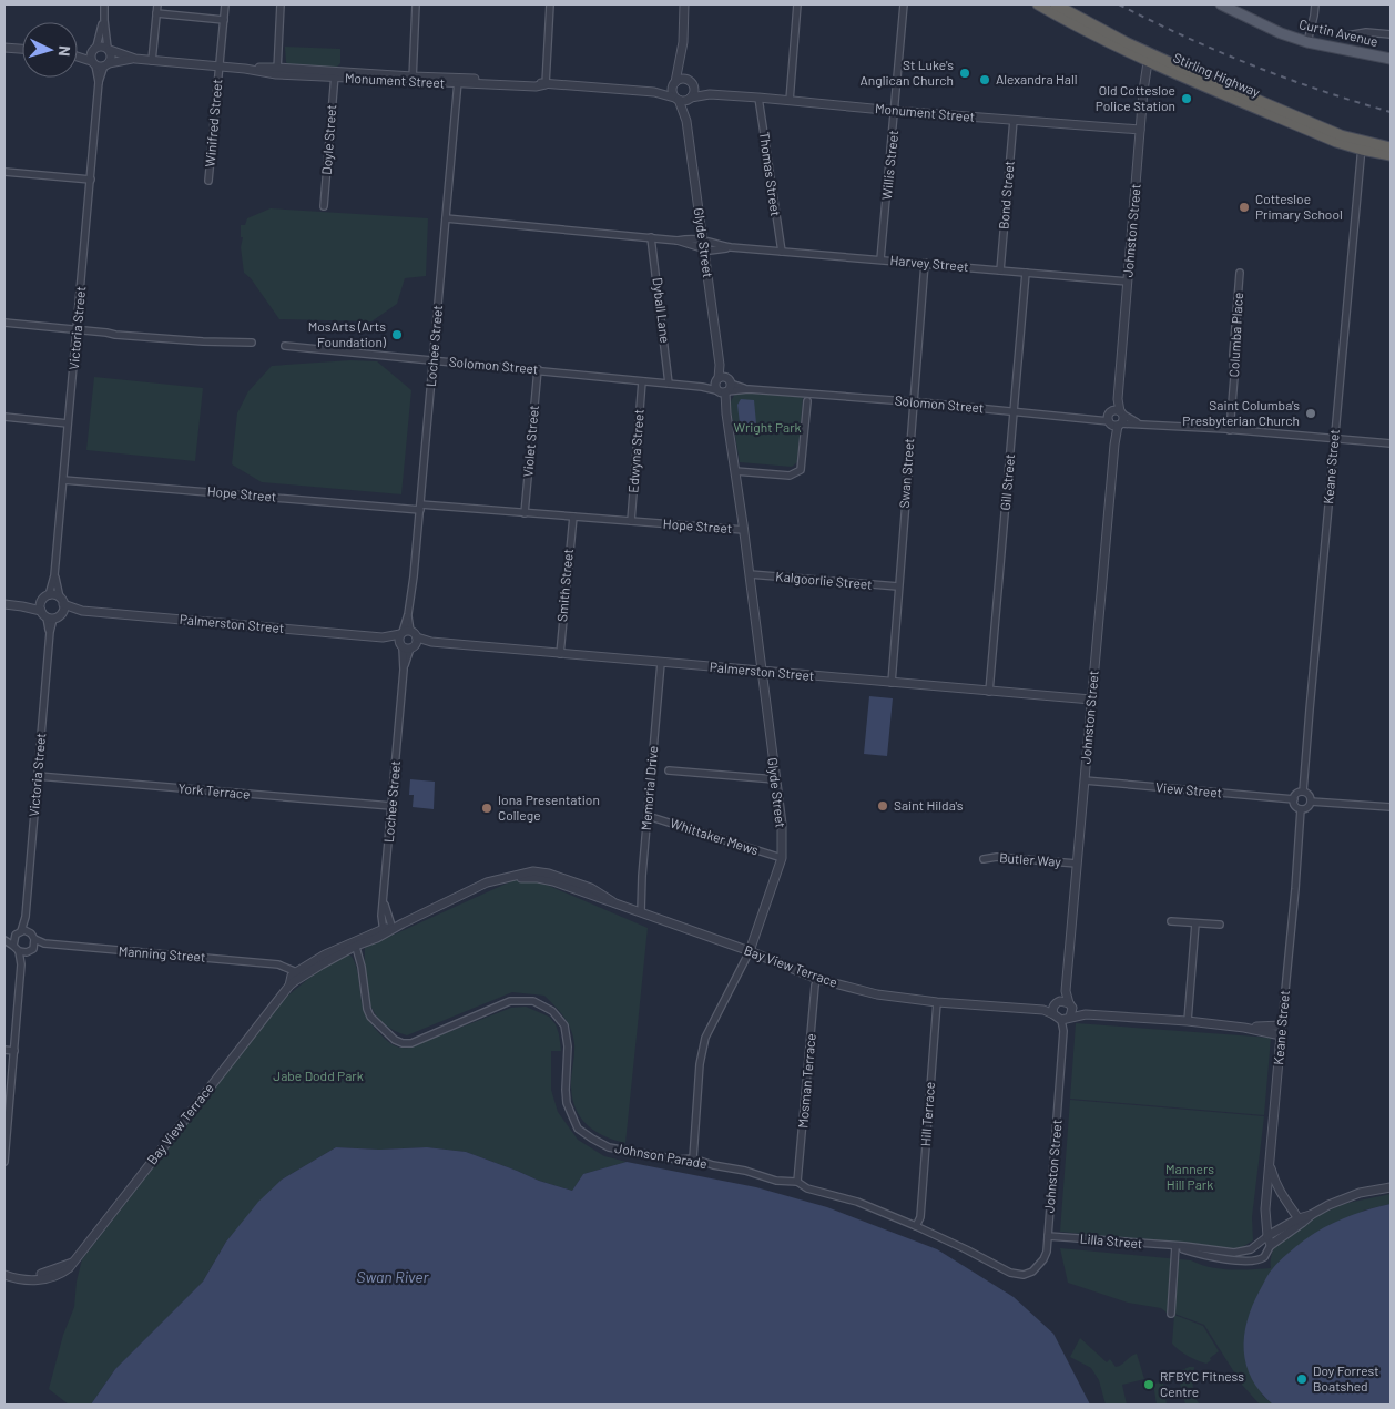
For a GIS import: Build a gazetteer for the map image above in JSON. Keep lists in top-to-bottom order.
{
  "streets": {
    "highway": ["Stirling Highway"],
    "main road": ["Curtin Avenue"],
    "street": [
      "Monument Street",
      "Winifred Street",
      "Doyle Street",
      "Willis Street",
      "Thomas Street",
      "Bond Street",
      "Johnston Street",
      "Glyde Street",
      "Harvey Street",
      "Dyball Lane",
      "Victoria Street",
      "Columba Place",
      "Lochee Street",
      "Solomon Street",
      "Violet Street",
      "Edwyna Street",
      "Keane Street",
      "Swan Street",
      "Gill Street",
      "Hope Street",
      "Kalgoorlie Street",
      "Smith Street",
      "Palmerston Street",
      "Memorial Drive",
      "View Street",
      "York Terrace",
      "Whittaker Mews",
      "Butler Way",
      "Manning Street",
      "Bay View Terrace",
      "Mosman Terrace",
      "Hill Terrace",
      "Johnson Parade",
      "Lilla Street"
    ]
  },
  "crossings": [
    ["Stirling Highway", "Johnston Street"],
    ["Stirling Highway", "Keane Street"],
    ["Monument Street", "Winifred Street"],
    ["Monument Street", "Doyle Street"],
    ["Monument Street", "Willis Street"],
    ["Monument Street", "Thomas Street"],
    ["Monument Street", "Bond Street"],
    ["Monument Street", "Johnston Street"],
    ["Monument Street", "Glyde Street"],
    ["Monument Street", "Victoria Street"],
    ["Monument Street", "Lochee Street"],
    ["Willis Street", "Harvey Street"],
    ["Thomas Street", "Harvey Street"],
    ["Bond Street", "Harvey Street"],
    ["Johnston Street", "Harvey Street"],
    ["Johnston Street", "Solomon Street"],
    ["Johnston Street", "Palmerston Street"],
    ["Johnston Street", "View Street"],
    ["Johnston Street", "Butler Way"],
    ["Johnston Street", "Bay View Terrace"],
    ["Johnston Street", "Johnson Parade"],
    ["Johnston Street", "Lilla Street"],
    ["Glyde Street", "Harvey Street"],
    ["Glyde Street", "Solomon Street"],
    ["Glyde Street", "Hope Street"],
    ["Glyde Street", "Kalgoorlie Street"],
    ["Glyde Street", "Palmerston Street"],
    ["Glyde Street", "Whittaker Mews"],
    ["Glyde Street", "Bay View Terrace"],
    ["Glyde Street", "Johnson Parade"],
    ["Harvey Street", "Dyball Lane"],
    ["Harvey Street", "Lochee Street"],
    ["Harvey Street", "Swan Street"],
    ["Harvey Street", "Gill Street"],
    ["Dyball Lane", "Solomon Street"],
    ["Victoria Street", "Hope Street"],
    ["Victoria Street", "Palmerston Street"],
    ["Victoria Street", "York Terrace"],
    ["Victoria Street", "Manning Street"],
    ["Lochee Street", "Solomon Street"],
    ["Lochee Street", "Hope Street"],
    ["Lochee Street", "Palmerston Street"],
    ["Lochee Street", "York Terrace"],
    ["Lochee Street", "Bay View Terrace"],
    ["Solomon Street", "Violet Street"],
    ["Solomon Street", "Edwyna Street"],
    ["Solomon Street", "Swan Street"],
    ["Solomon Street", "Gill Street"],
    ["Violet Street", "Hope Street"],
    ["Edwyna Street", "Hope Street"],
    ["Keane Street", "View Street"],
    ["Keane Street", "Bay View Terrace"],
    ["Keane Street", "Lilla Street"],
    ["Swan Street", "Kalgoorlie Street"],
    ["Swan Street", "Palmerston Street"],
    ["Gill Street", "Palmerston Street"],
    ["Hope Street", "Smith Street"],
    ["Smith Street", "Palmerston Street"],
    ["Palmerston Street", "Memorial Drive"],
    ["Memorial Drive", "Whittaker Mews"],
    ["Memorial Drive", "Bay View Terrace"],
    ["Manning Street", "Bay View Terrace"],
    ["Bay View Terrace", "Mosman Terrace"],
    ["Bay View Terrace", "Hill Terrace"],
    ["Bay View Terrace", "Johnson Parade"],
    ["Mosman Terrace", "Johnson Parade"],
    ["Hill Terrace", "Johnson Parade"],
    ["Johnson Parade", "Lilla Street"]
  ],
  "water": ["Swan River"],
  "parks": ["Wright Park", "Jabe Dodd Park", "Manners Hill Park"],
  "places": [
    "St Luke's Anglican Church",
    "Alexandra Hall",
    "Old Cottesloe Police Station",
    "Cottesloe Primary School",
    "MosArts (Arts Foundation)",
    "Saint Columba's Presbyterian Church",
    "Saint Hilda's",
    "Iona Presentation College",
    "Doy Forrest Boatshed",
    "RFBYC Fitness Centre"
  ],
  "north": "right"
}
